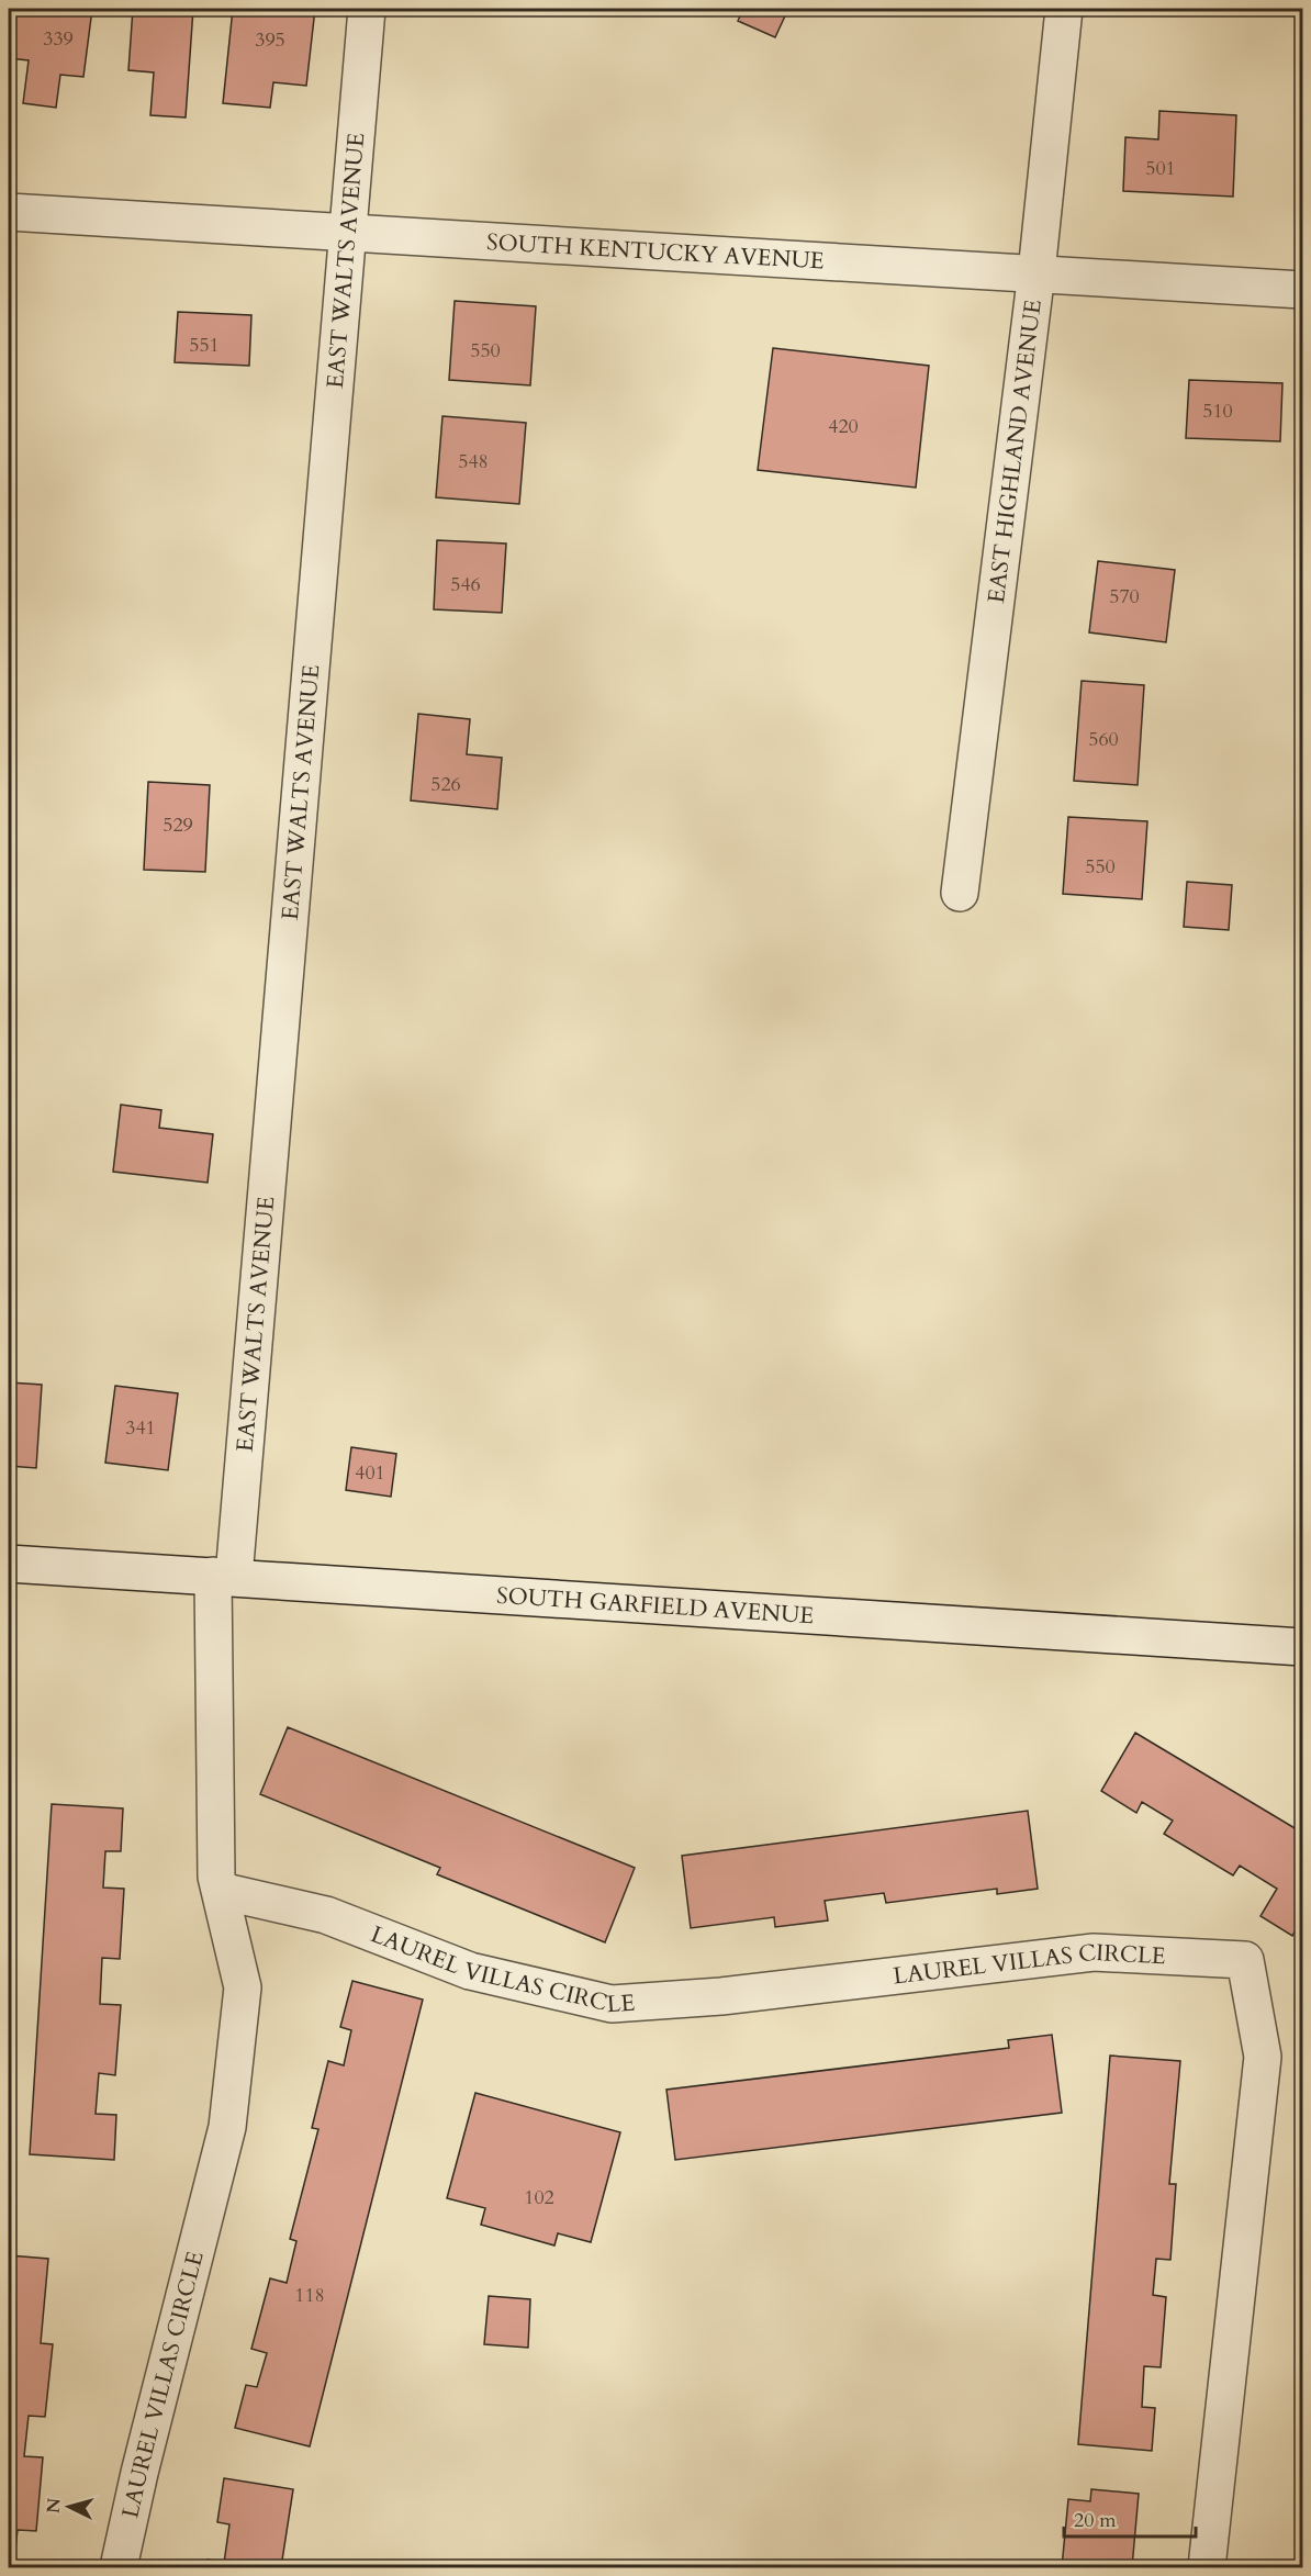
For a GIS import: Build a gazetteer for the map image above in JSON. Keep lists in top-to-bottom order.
{
  "streets": {
    "street": [
      "SOUTH KENTUCKY AVENUE",
      "EAST WALTS AVENUE",
      "EAST HIGHLAND AVENUE",
      "SOUTH GARFIELD AVENUE",
      "LAUREL VILLAS CIRCLE"
    ]
  },
  "crossings": [
    ["SOUTH KENTUCKY AVENUE", "EAST WALTS AVENUE"],
    ["SOUTH KENTUCKY AVENUE", "EAST HIGHLAND AVENUE"],
    ["EAST WALTS AVENUE", "SOUTH GARFIELD AVENUE"],
    ["EAST WALTS AVENUE", "LAUREL VILLAS CIRCLE"],
    ["SOUTH GARFIELD AVENUE", "LAUREL VILLAS CIRCLE"]
  ],
  "house_numbers": [
    "339",
    "395",
    "501",
    "551",
    "550",
    "510",
    "420",
    "548",
    "546",
    "570",
    "560",
    "526",
    "529",
    "550",
    "341",
    "401",
    "102",
    "118"
  ],
  "scale_bar": "20 m",
  "north": "left"
}
